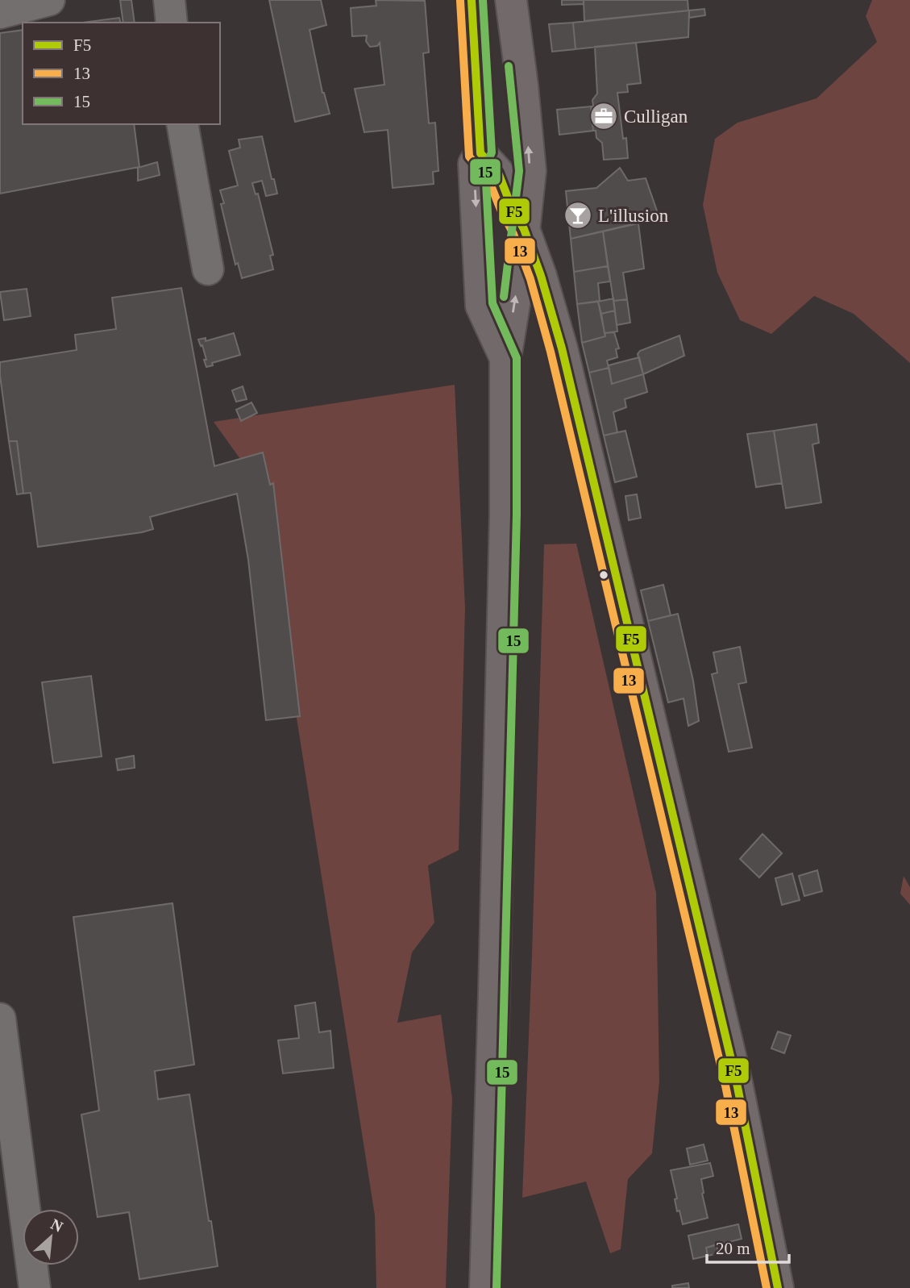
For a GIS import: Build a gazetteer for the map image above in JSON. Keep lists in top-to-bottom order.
{
  "places": {
    "office": ["Culligan"],
    "bar": ["L'illusion"]
  },
  "lines": ["transit line F5", "transit line 15", "transit line 13"],
  "legend": ["F5", "13", "15"],
  "scale_bar": "20 m",
  "north": "top right"
}
